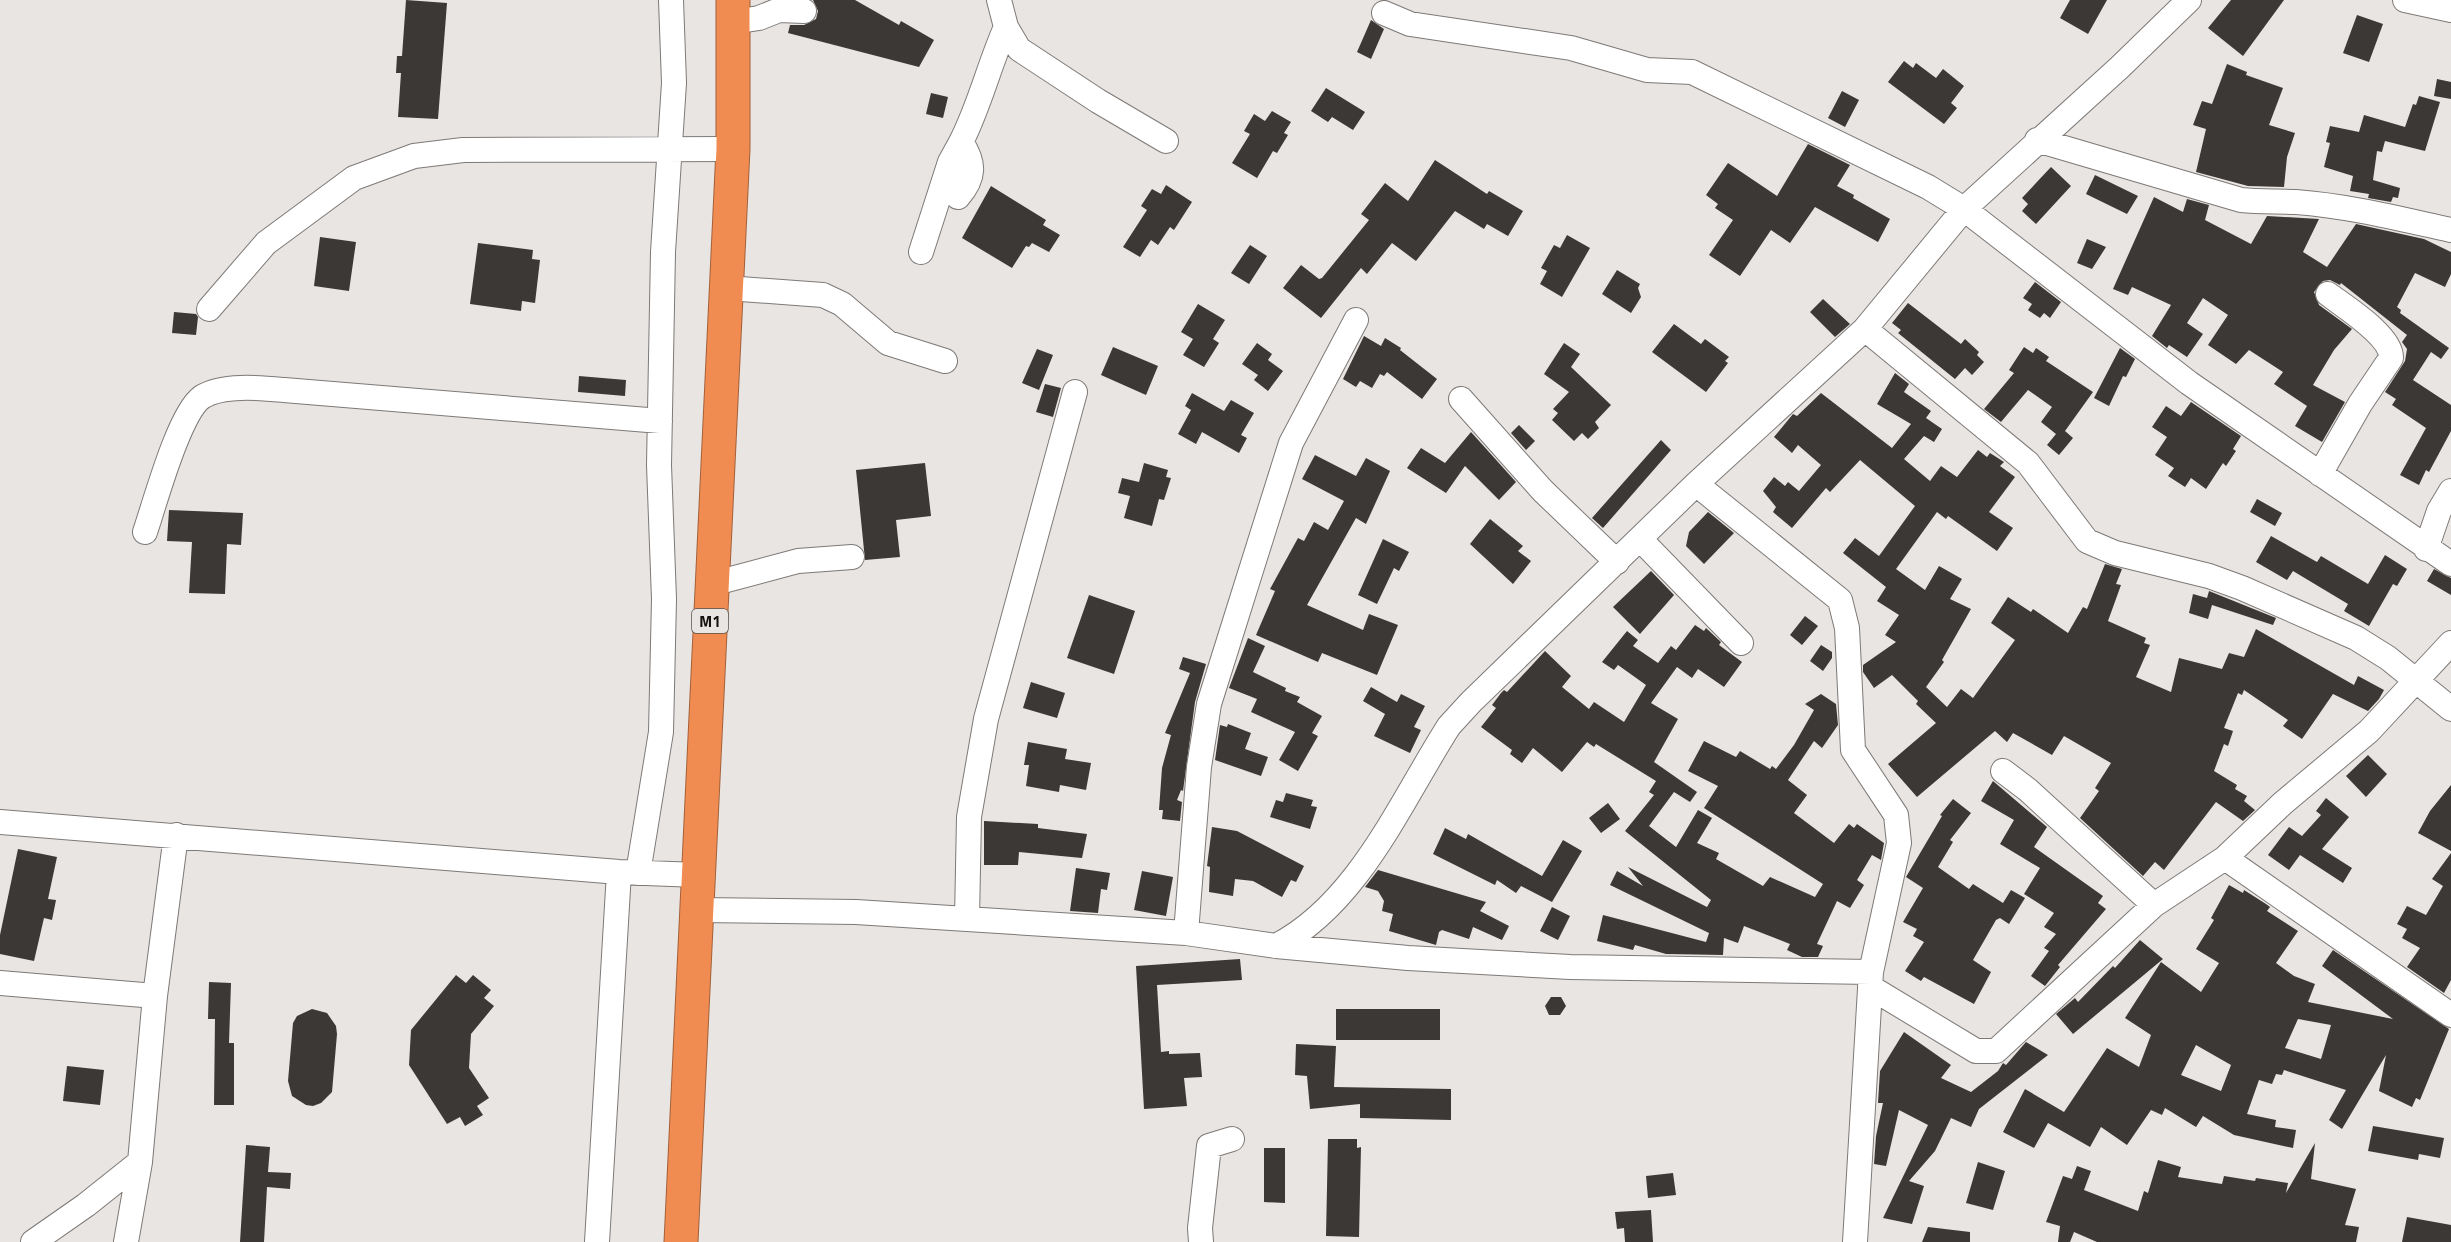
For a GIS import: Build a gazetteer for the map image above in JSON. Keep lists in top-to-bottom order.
{
  "streets": {
    "highway": ["M1"]
  }
}
